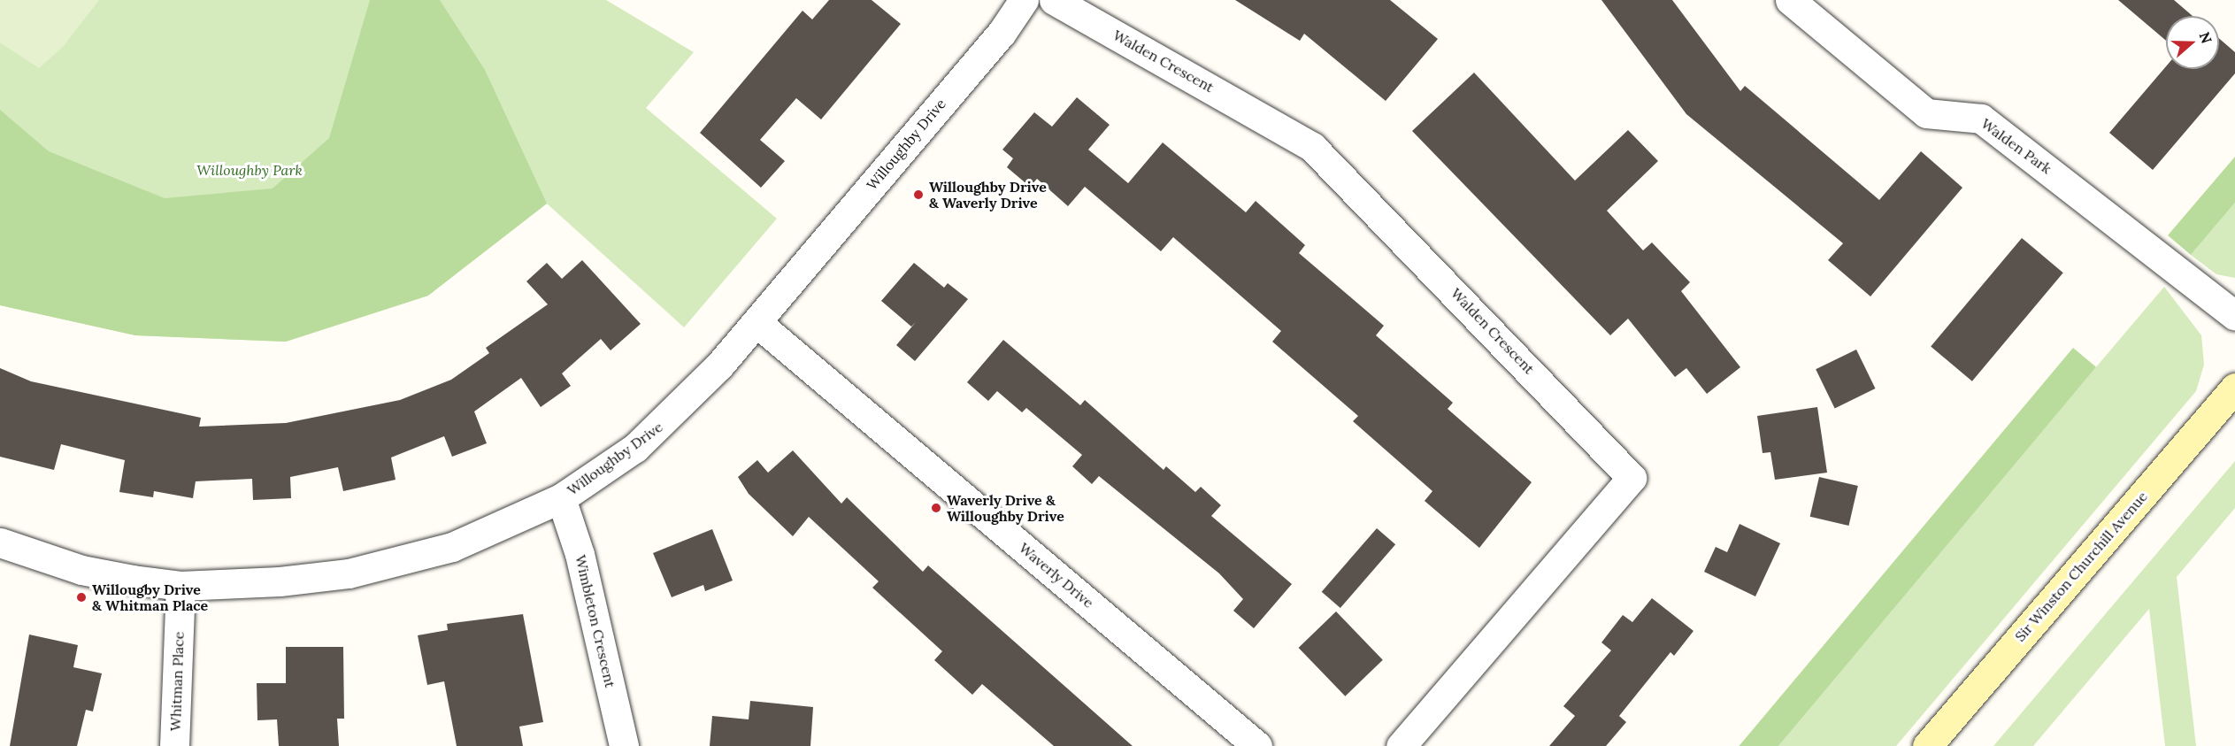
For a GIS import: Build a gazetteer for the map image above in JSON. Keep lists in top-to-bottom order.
{
  "streets": {
    "main road": ["Sir Winston Churchill Avenue"],
    "street": [
      "Walden Crescent",
      "Willoughby Drive",
      "Walden Park",
      "Waverly Drive",
      "Wimbleton Crescent",
      "Whitman Place"
    ]
  },
  "crossings": [
    ["Willoughby Drive", "Waverly Drive"],
    ["Willoughby Drive", "Wimbleton Crescent"],
    ["Willoughby Drive", "Whitman Place"]
  ],
  "parks": ["Willoughby Park"],
  "places": ["Willoughby Drive & Waverly Drive", "Waverly Drive & Willoughby Drive", "Willougby Drive & Whitman Place"],
  "north": "right"
}
